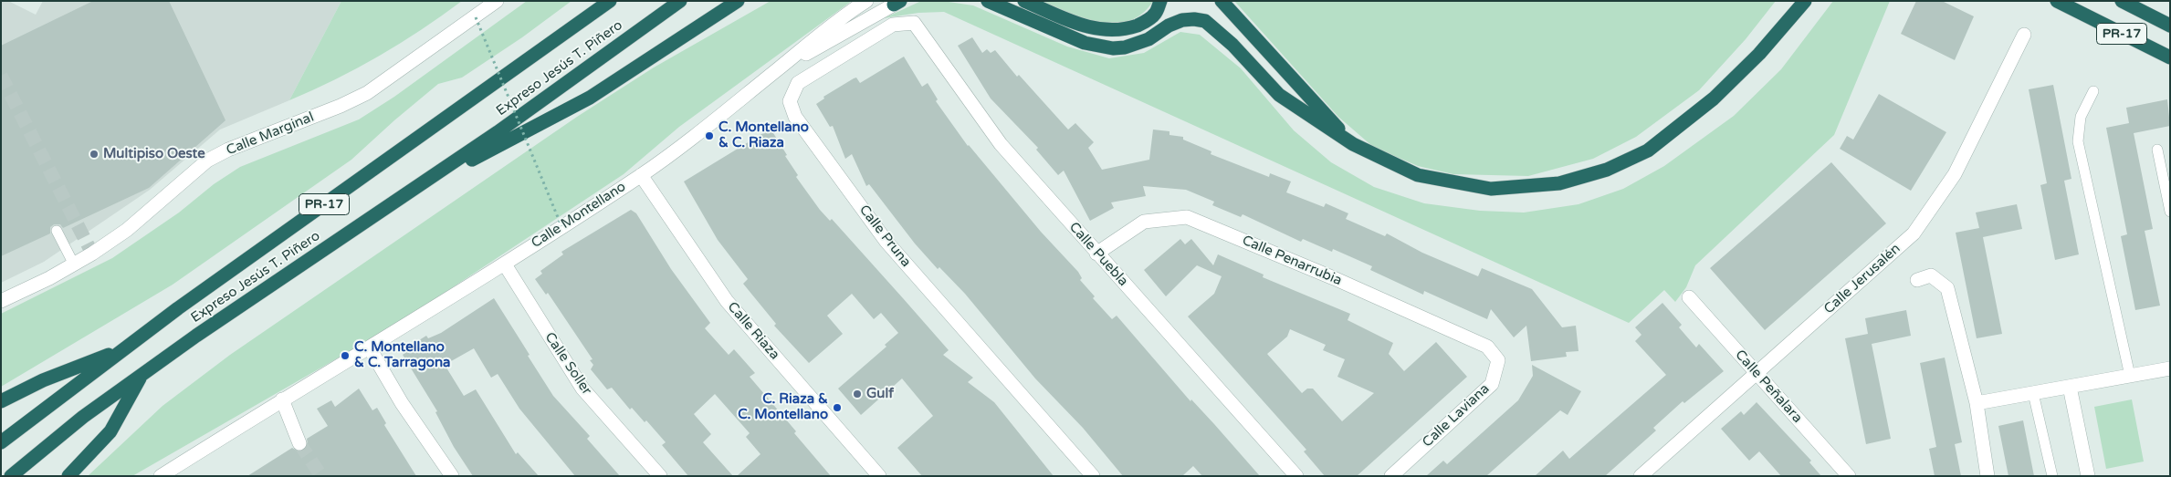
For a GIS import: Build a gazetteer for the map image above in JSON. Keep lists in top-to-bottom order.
{
  "streets": {
    "highway": ["PR-17", "Expreso Jesús T. Piñero"],
    "street": [
      "Calle Marginal",
      "Calle Montellano",
      "Calle Pruna",
      "Calle Puebla",
      "Calle Penarrubia",
      "Calle Jerusalén",
      "Calle Riaza",
      "Calle Soller",
      "Calle Peñalara",
      "Calle Laviana"
    ]
  },
  "crossings": [
    ["Calle Montellano", "Calle Riaza"],
    ["Calle Montellano", "Calle Soller"],
    ["Calle Pruna", "Calle Puebla"],
    ["Calle Puebla", "Calle Penarrubia"],
    ["Calle Penarrubia", "Calle Laviana"],
    ["Calle Jerusalén", "Calle Peñalara"]
  ],
  "places": [
    "C. Montellano & C. Riaza",
    "Multipiso Oeste",
    "C. Montellano & C. Tarragona",
    "Gulf",
    "C. Riaza & C. Montellano"
  ]
}
